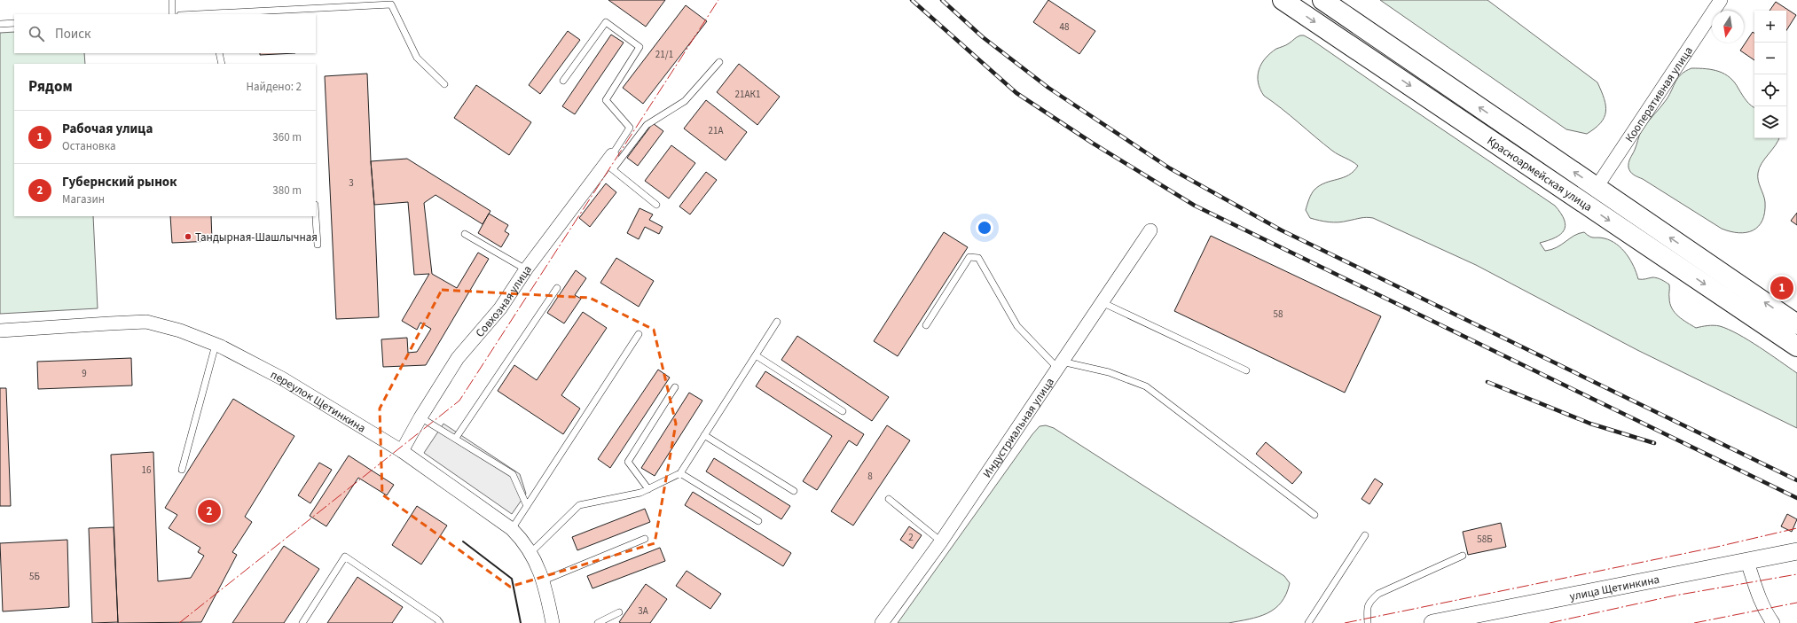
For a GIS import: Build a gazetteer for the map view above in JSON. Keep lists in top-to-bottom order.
{
  "streets": {
    "main road": ["Красноармейская улица"],
    "street": [
      "Кооперативная улица",
      "Совхозная улица",
      "переулок Щетинкина",
      "Индустриальная улица",
      "улица Щетинкина"
    ]
  },
  "crossings": [
    ["Кооперативная улица", "Красноармейская улица"],
    ["Совхозная улица", "переулок Щетинкина"]
  ],
  "places": ["Тандырная-Шашлычная"],
  "house_numbers": [
    "48",
    "21/1",
    "21АК1",
    "21А",
    "3",
    "58",
    "9",
    "16",
    "8",
    "2",
    "58Б",
    "5Б",
    "3А"
  ],
  "north": "bottom",
  "page": {
    "map_buttons": ["+", "−"],
    "search": "Поиск",
    "heading": ["Рядом", "Найдено: 2"],
    "list": [
      {
        "mark": "1",
        "name": "Рабочая улица",
        "note": "Остановка",
        "value": "360 m"
      },
      {
        "mark": "2",
        "name": "Губернский рынок",
        "note": "Магазин",
        "value": "380 m"
      }
    ],
    "pins": ["1", "2"]
  }
}
